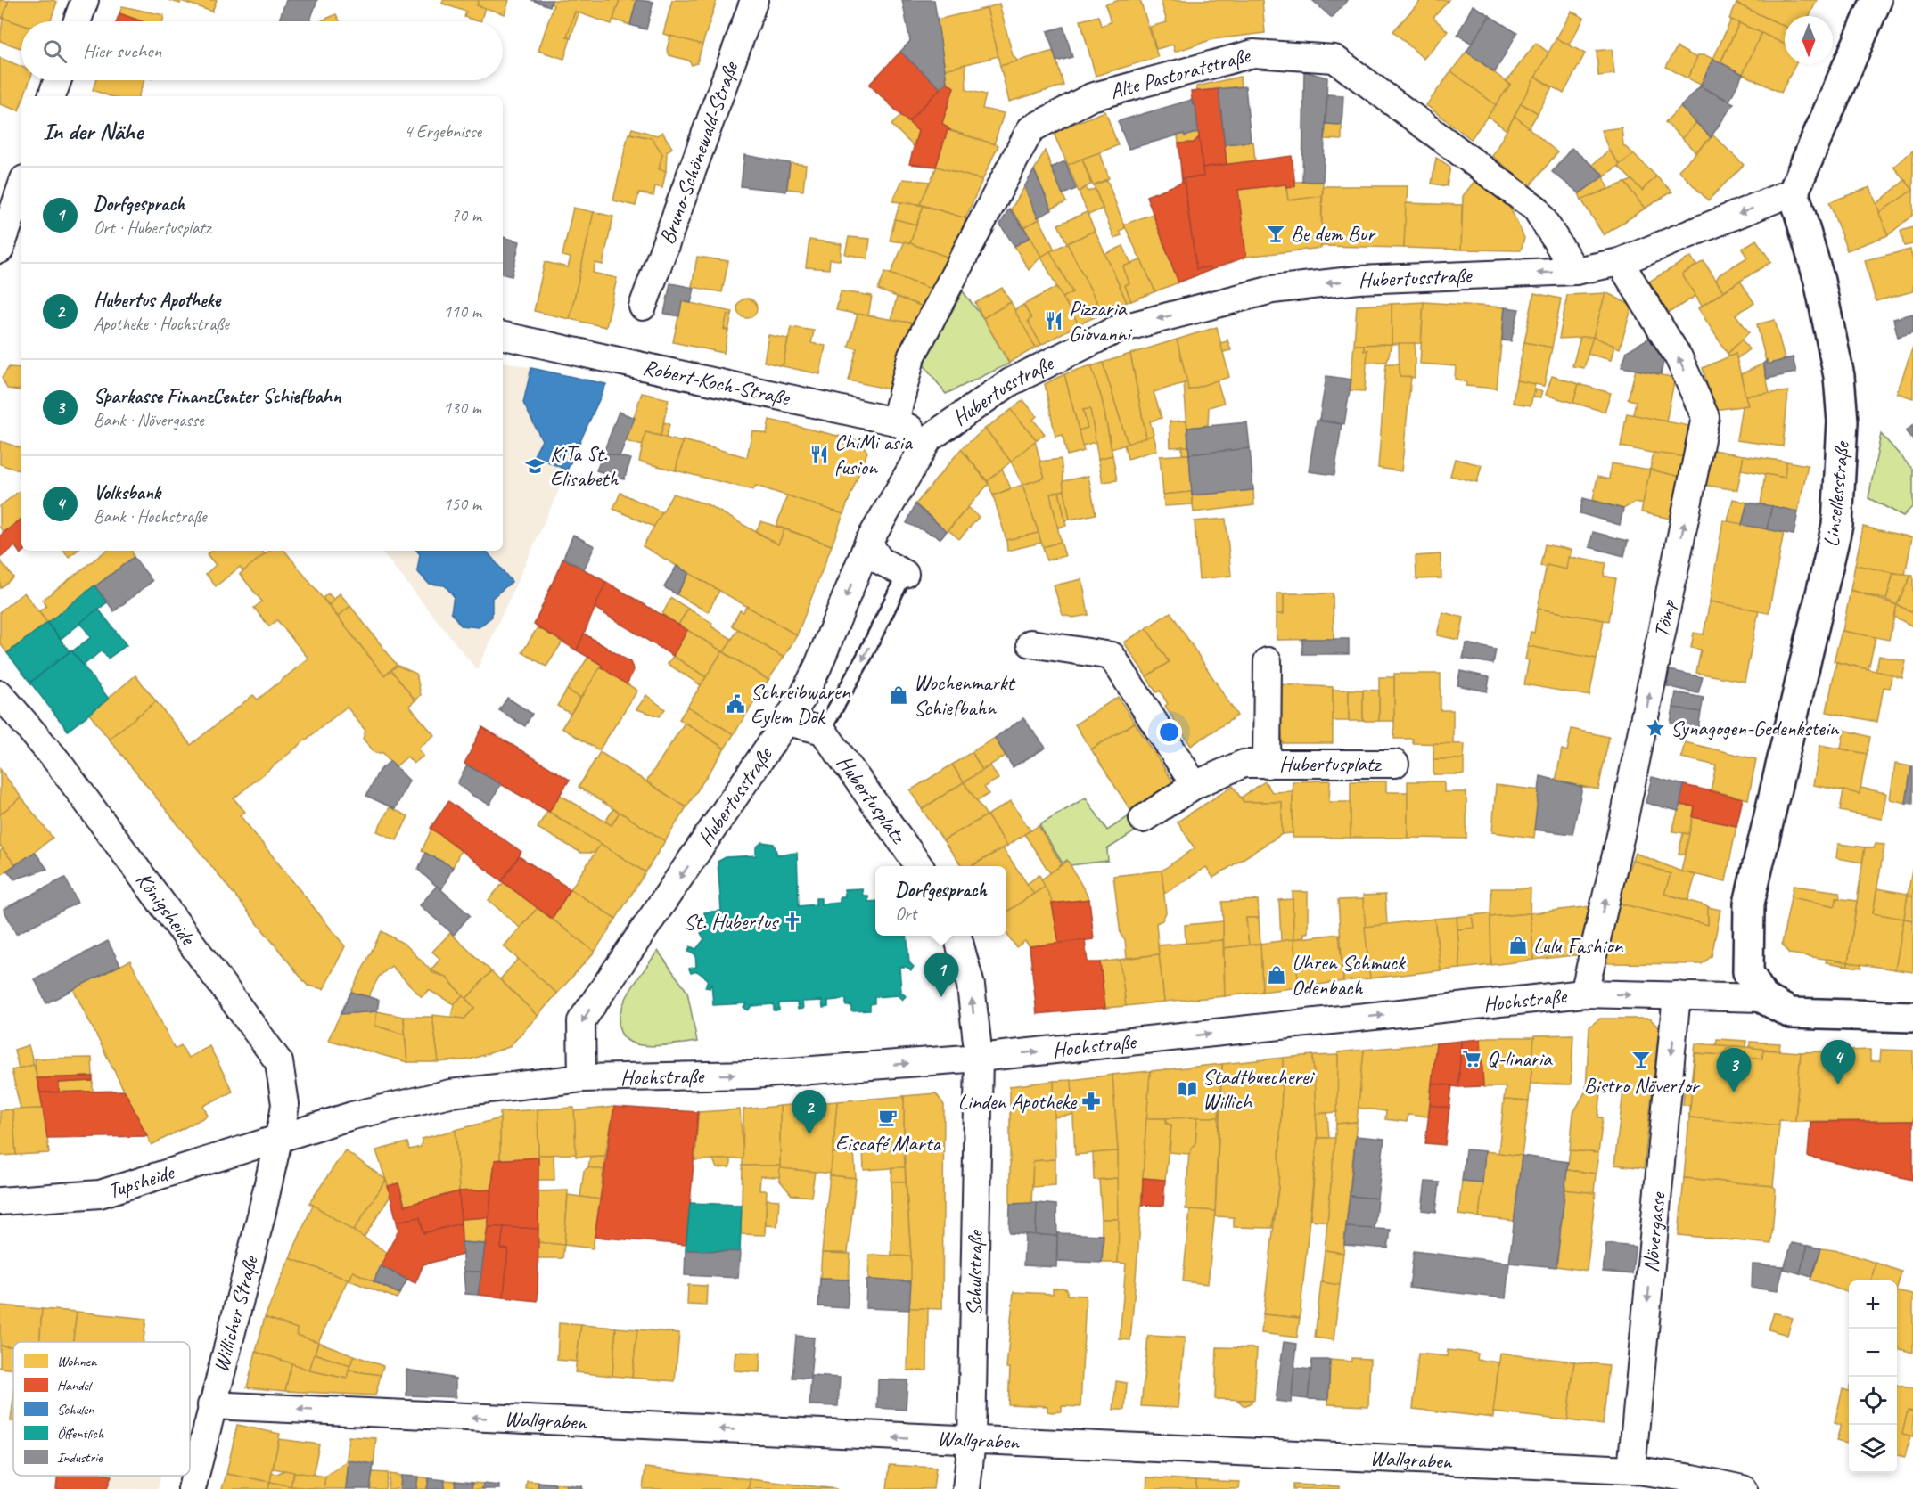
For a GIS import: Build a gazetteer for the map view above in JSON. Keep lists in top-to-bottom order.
{
  "streets": {
    "street": [
      "Alte Pastoratstraße",
      "Bruno-Schönewald-Straße",
      "Hubertusstraße",
      "Robert-Koch-Straße",
      "Linsellesstraße",
      "Tömp",
      "Hubertusplatz",
      "Königsheide",
      "Hochstraße",
      "Tupsheide",
      "Növergasse",
      "Schulstraße",
      "Willicher Straße",
      "Wallgraben"
    ]
  },
  "crossings": [
    ["Alte Pastoratstraße", "Hubertusstraße"],
    ["Alte Pastoratstraße", "Robert-Koch-Straße"],
    ["Hubertusstraße", "Robert-Koch-Straße"],
    ["Hubertusstraße", "Linsellesstraße"],
    ["Hubertusstraße", "Tömp"],
    ["Hubertusstraße", "Hochstraße"],
    ["Linsellesstraße", "Hochstraße"],
    ["Tömp", "Hochstraße"],
    ["Königsheide", "Hochstraße"],
    ["Königsheide", "Tupsheide"],
    ["Königsheide", "Willicher Straße"],
    ["Hochstraße", "Tupsheide"],
    ["Hochstraße", "Növergasse"],
    ["Hochstraße", "Schulstraße"],
    ["Hochstraße", "Willicher Straße"],
    ["Tupsheide", "Willicher Straße"],
    ["Növergasse", "Wallgraben"],
    ["Schulstraße", "Wallgraben"],
    ["Willicher Straße", "Wallgraben"]
  ],
  "one_way": [
    "Hubertusstraße",
    "Tömp",
    "Hochstraße",
    "Növergasse",
    "Wallgraben"
  ],
  "places": {
    "bar": ["Be dem Bur", "Bistro Növertor"],
    "restaurant": ["Pizzaria Giovanni", "ChiMi asia fusion"],
    "school or university": ["KiTa St. Elisabeth"],
    "shop": ["Wochenmarkt Schiefbahn", "Lulu Fashion", "Uhren Schmuck Odenbach"],
    "public building": ["Schreibwaren Eylem Dok"],
    "place": ["Synagogen-Gedenkstein"],
    "church": ["St. Hubertus"],
    "supermarket": ["Q-linaria"],
    "library": ["Stadtbuecherei Willich"],
    "pharmacy": ["Linden Apotheke"],
    "cafe": ["Eiscafé Marta"]
  },
  "legend": [
    "Wohnen",
    "Handel",
    "Schulen",
    "Öffentlich",
    "Industrie"
  ],
  "north": "bottom",
  "page": {
    "search": "Hier suchen",
    "heading": ["In der Nähe", "4 Ergebnisse"],
    "list": [
      {
        "mark": "1",
        "name": "Dorfgesprach",
        "note": "Ort · Hubertusplatz",
        "value": "70 m"
      },
      {
        "mark": "2",
        "name": "Hubertus Apotheke",
        "note": "Apotheke · Hochstraße",
        "value": "110 m"
      },
      {
        "mark": "3",
        "name": "Sparkasse FinanzCenter Schiefbahn",
        "note": "Bank · Növergasse",
        "value": "130 m"
      },
      {
        "mark": "4",
        "name": "Volksbank",
        "note": "Bank · Hochstraße",
        "value": "150 m"
      }
    ],
    "popup": ["Dorfgesprach", "Ort"],
    "pins": [
      "1",
      "4",
      "3",
      "2"
    ],
    "map_buttons": ["+", "−"]
  }
}
